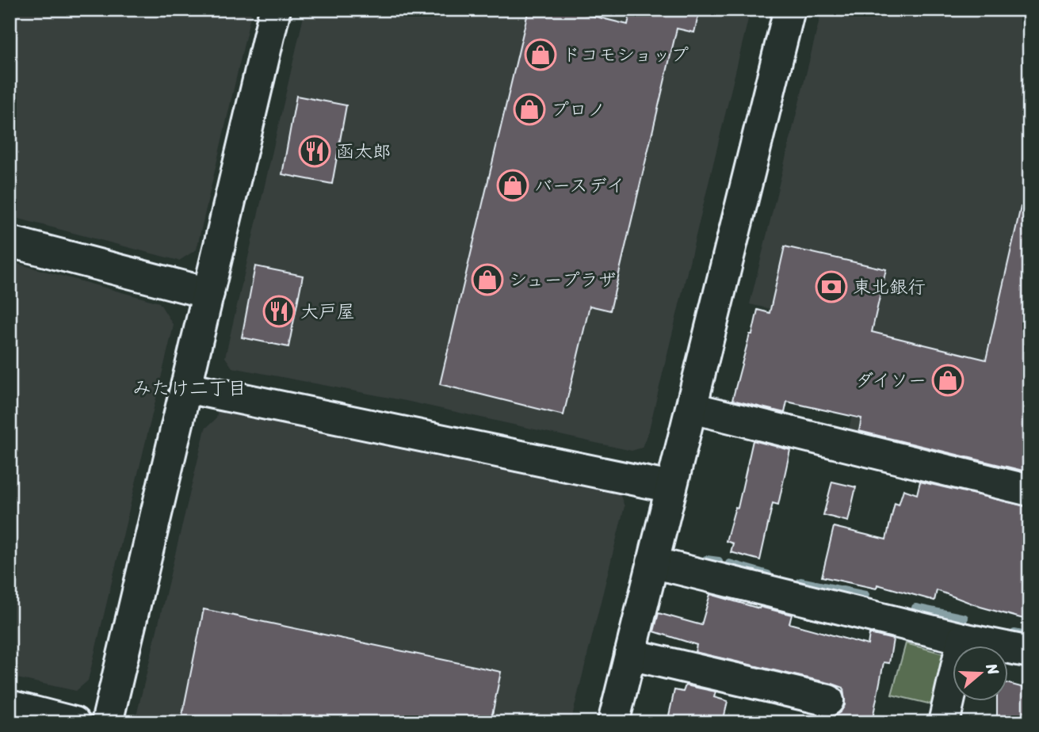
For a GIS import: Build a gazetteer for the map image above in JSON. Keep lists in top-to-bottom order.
{
  "districts": ["みたけ二丁目"],
  "places": {
    "shop": [
      "ドコモショップ",
      "プロノ",
      "バースデイ",
      "シュープラザ",
      "ダイソー"
    ],
    "restaurant": ["函太郎", "大戸屋"],
    "bank": ["東北銀行"]
  },
  "north": "right"
}
